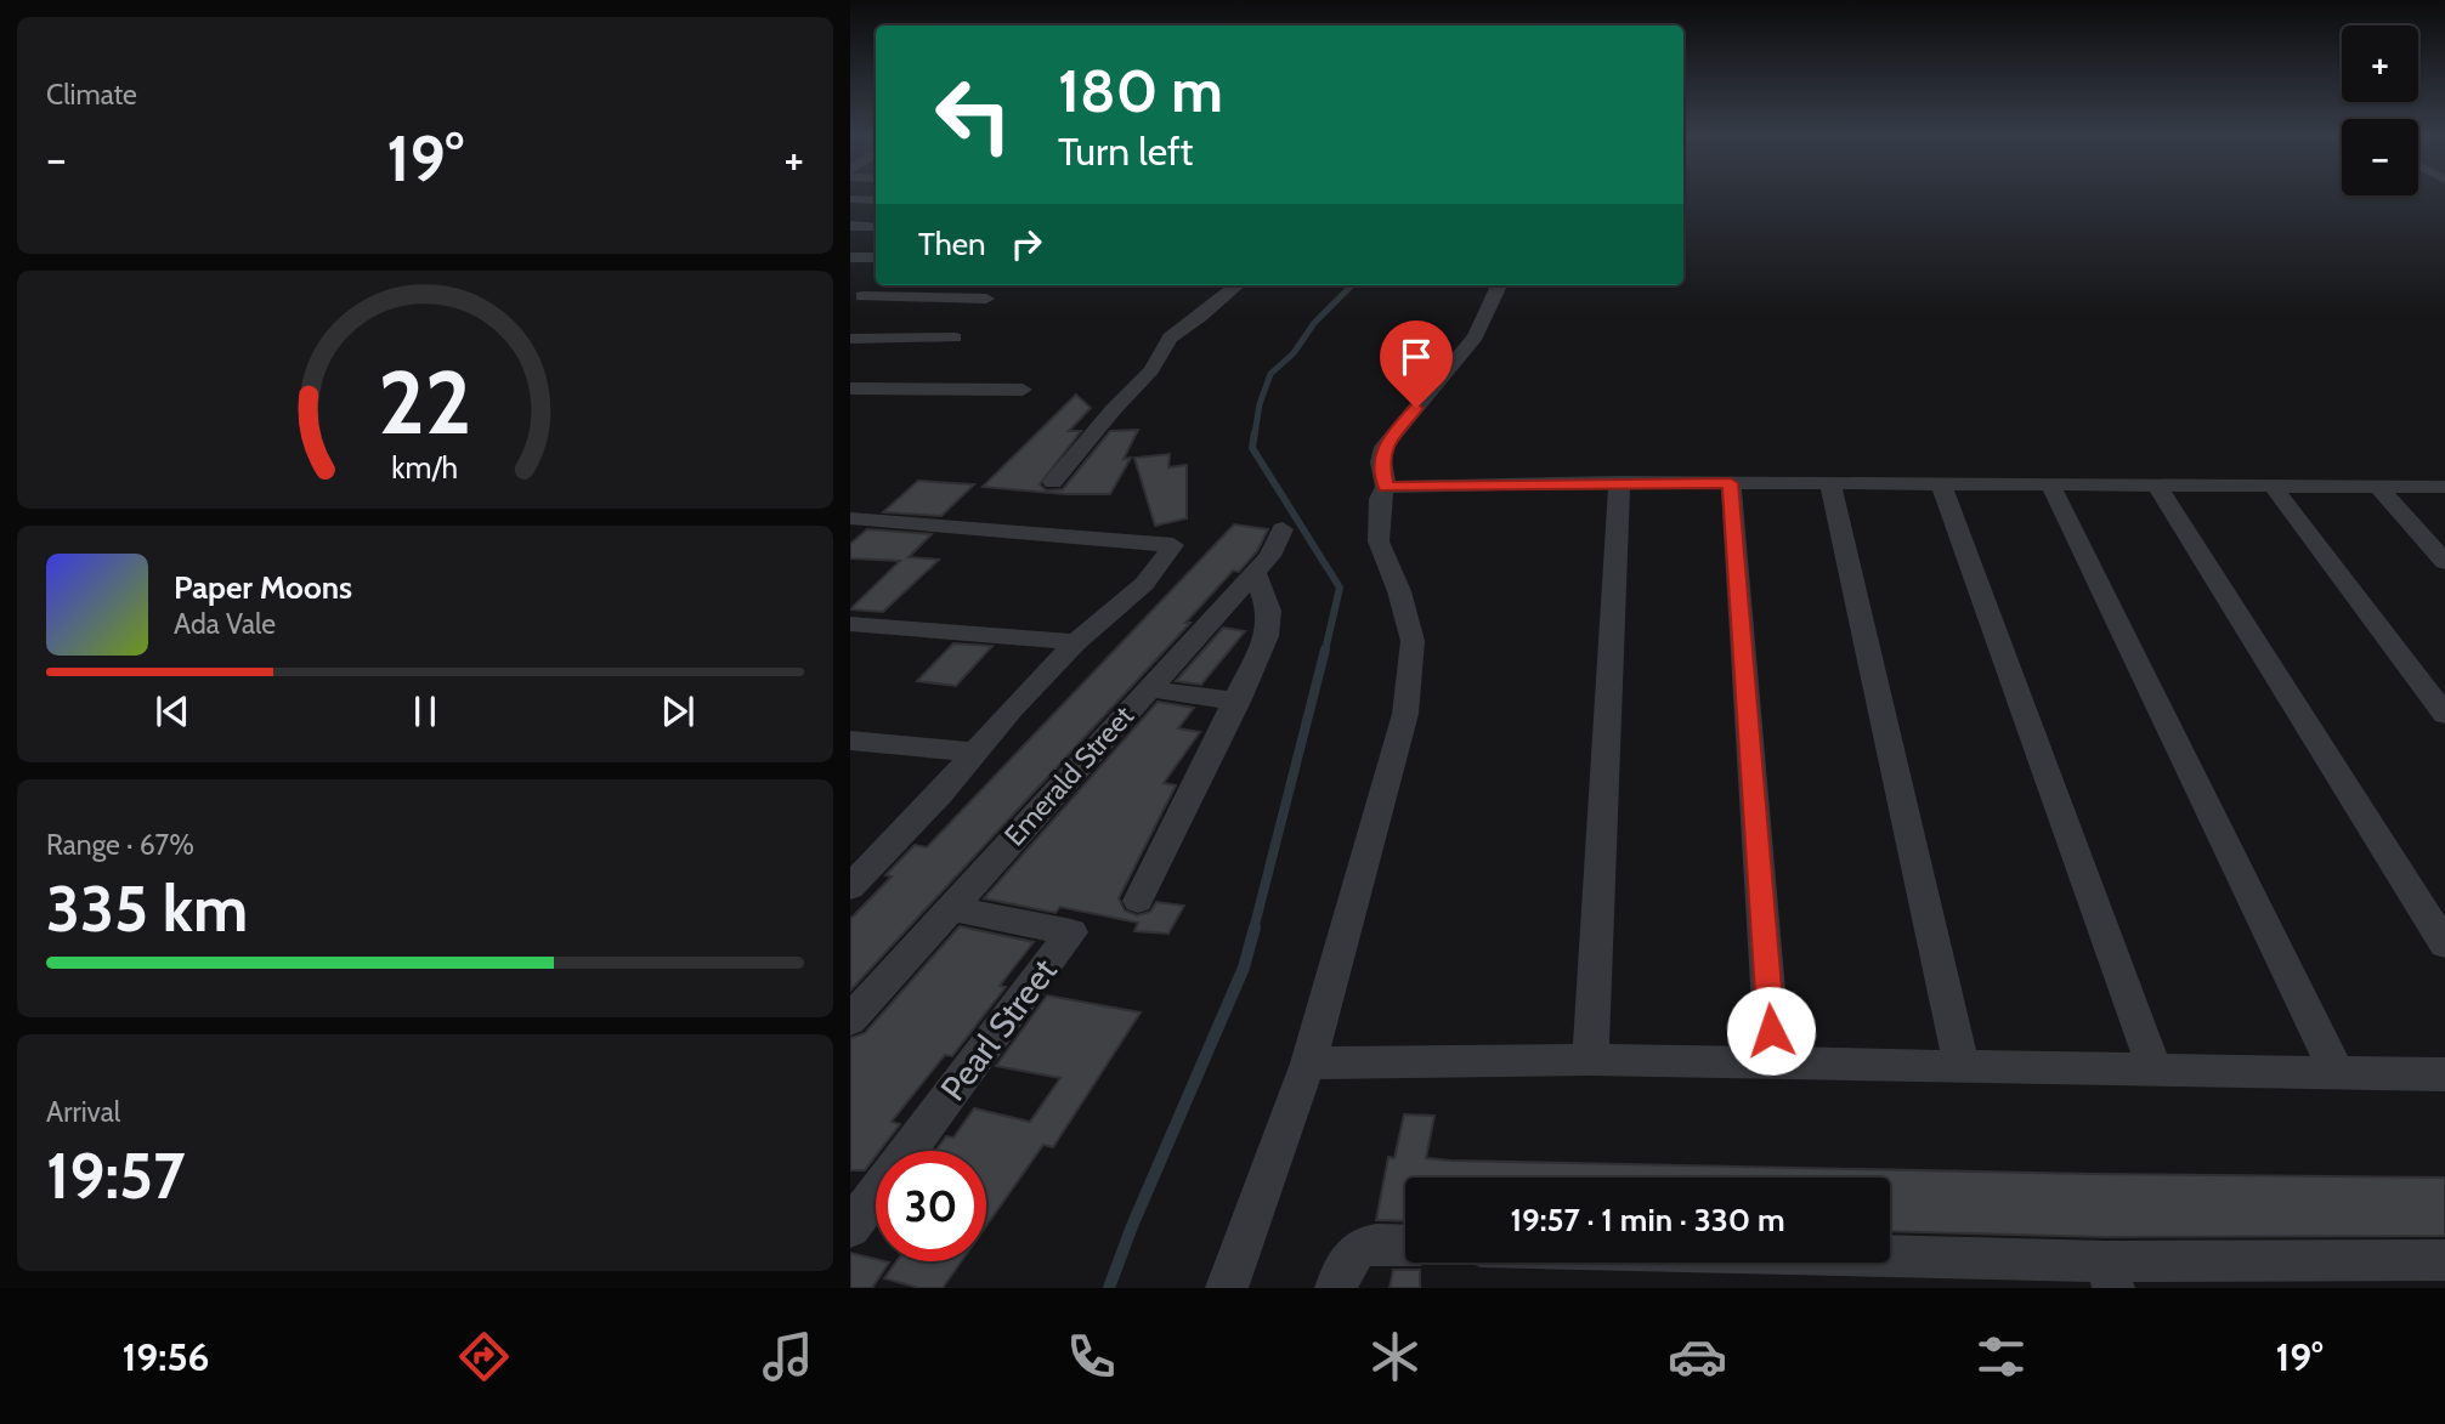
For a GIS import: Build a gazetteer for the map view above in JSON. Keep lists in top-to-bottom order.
{
  "streets": {
    "street": ["Emerald Street", "Pearl Street"]
  },
  "crossings": [
    ["Emerald Street", "Pearl Street"]
  ],
  "page": {
    "tile": [
      "Climate",
      ["Range · 67%", "335 km"],
      ["Arrival", "19:57"]
    ],
    "map_buttons": ["+", "−"],
    "turn": ["180 m", "Turn left"],
    "heat": ["−", "19°", "+"],
    "then": "Then",
    "song": ["Paper Moons", "Ada Vale"],
    "limit": "30",
    "trip": "19:57 · 1 min · 330 m",
    "tabs": ["19:56", "19°"],
    "gauge": ["22", "km/h"]
  }
}
